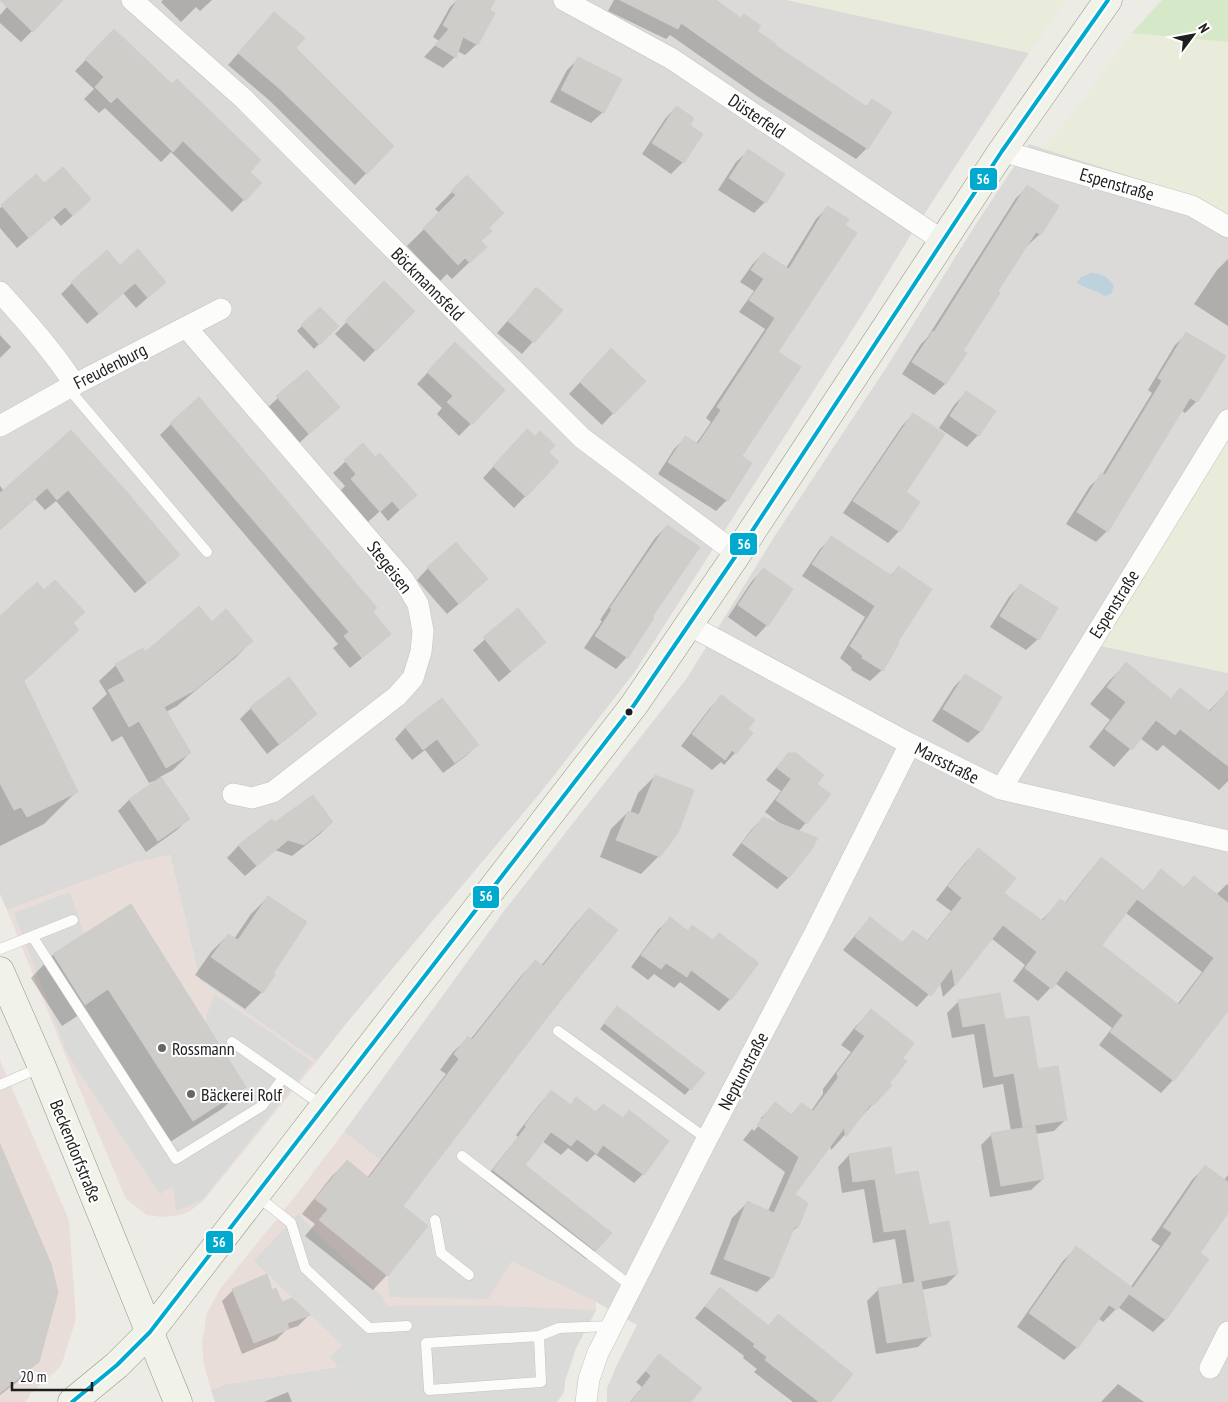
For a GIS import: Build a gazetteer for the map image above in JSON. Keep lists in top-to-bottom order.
{
  "streets": {
    "main road": ["Beckendorfstraße"],
    "street": [
      "Düsterfeld",
      "Espenstraße",
      "Böckmannsfeld",
      "Freudenburg",
      "Stegeisen",
      "Marsstraße",
      "Neptunstraße"
    ]
  },
  "crossings": [
    ["Espenstraße", "Marsstraße"],
    ["Freudenburg", "Stegeisen"],
    ["Marsstraße", "Neptunstraße"]
  ],
  "places": ["Rossmann", "Bäckerei Rolf"],
  "lines": ["transit line 56"],
  "scale_bar": "20 m",
  "north": "top right"
}
